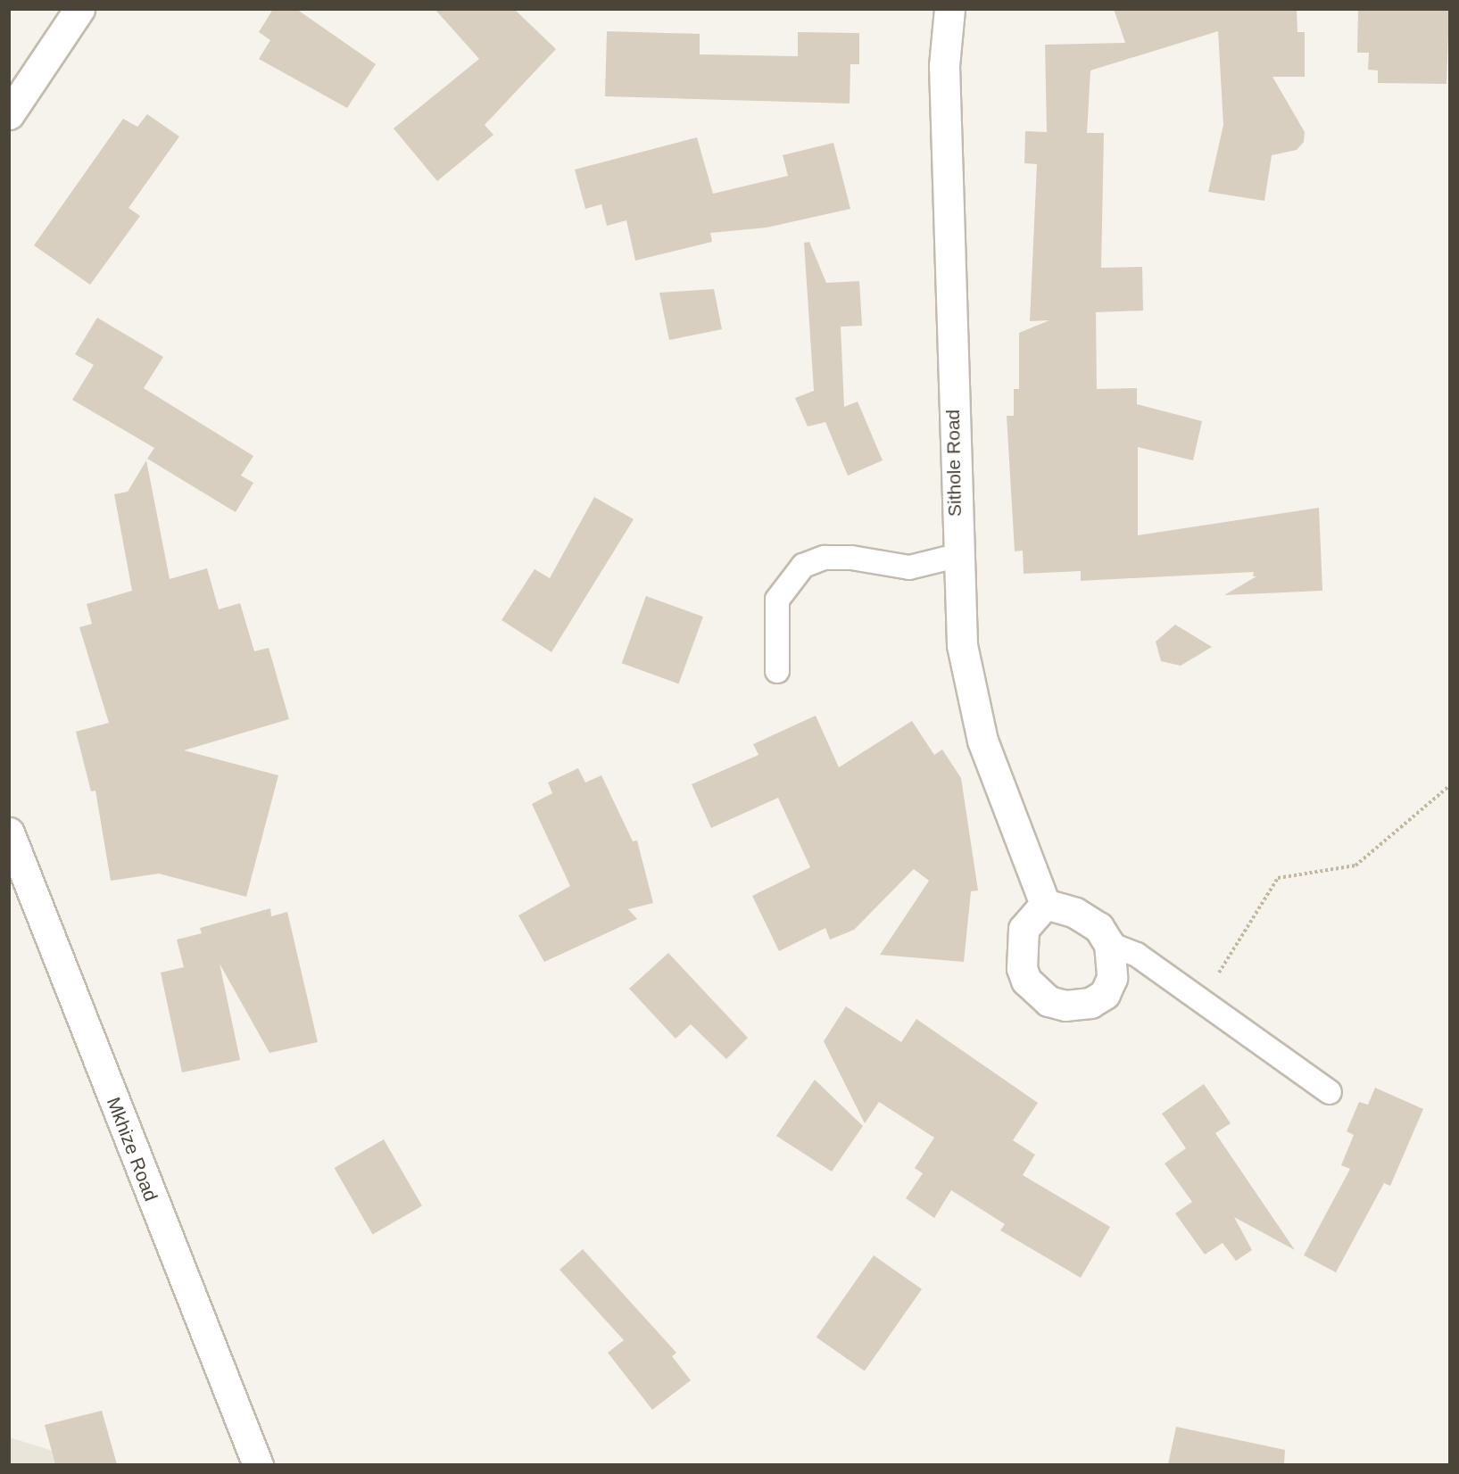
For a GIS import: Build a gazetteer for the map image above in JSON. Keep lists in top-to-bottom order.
{
  "streets": {
    "street": ["Sithole Road", "Mkhize Road"]
  }
}
